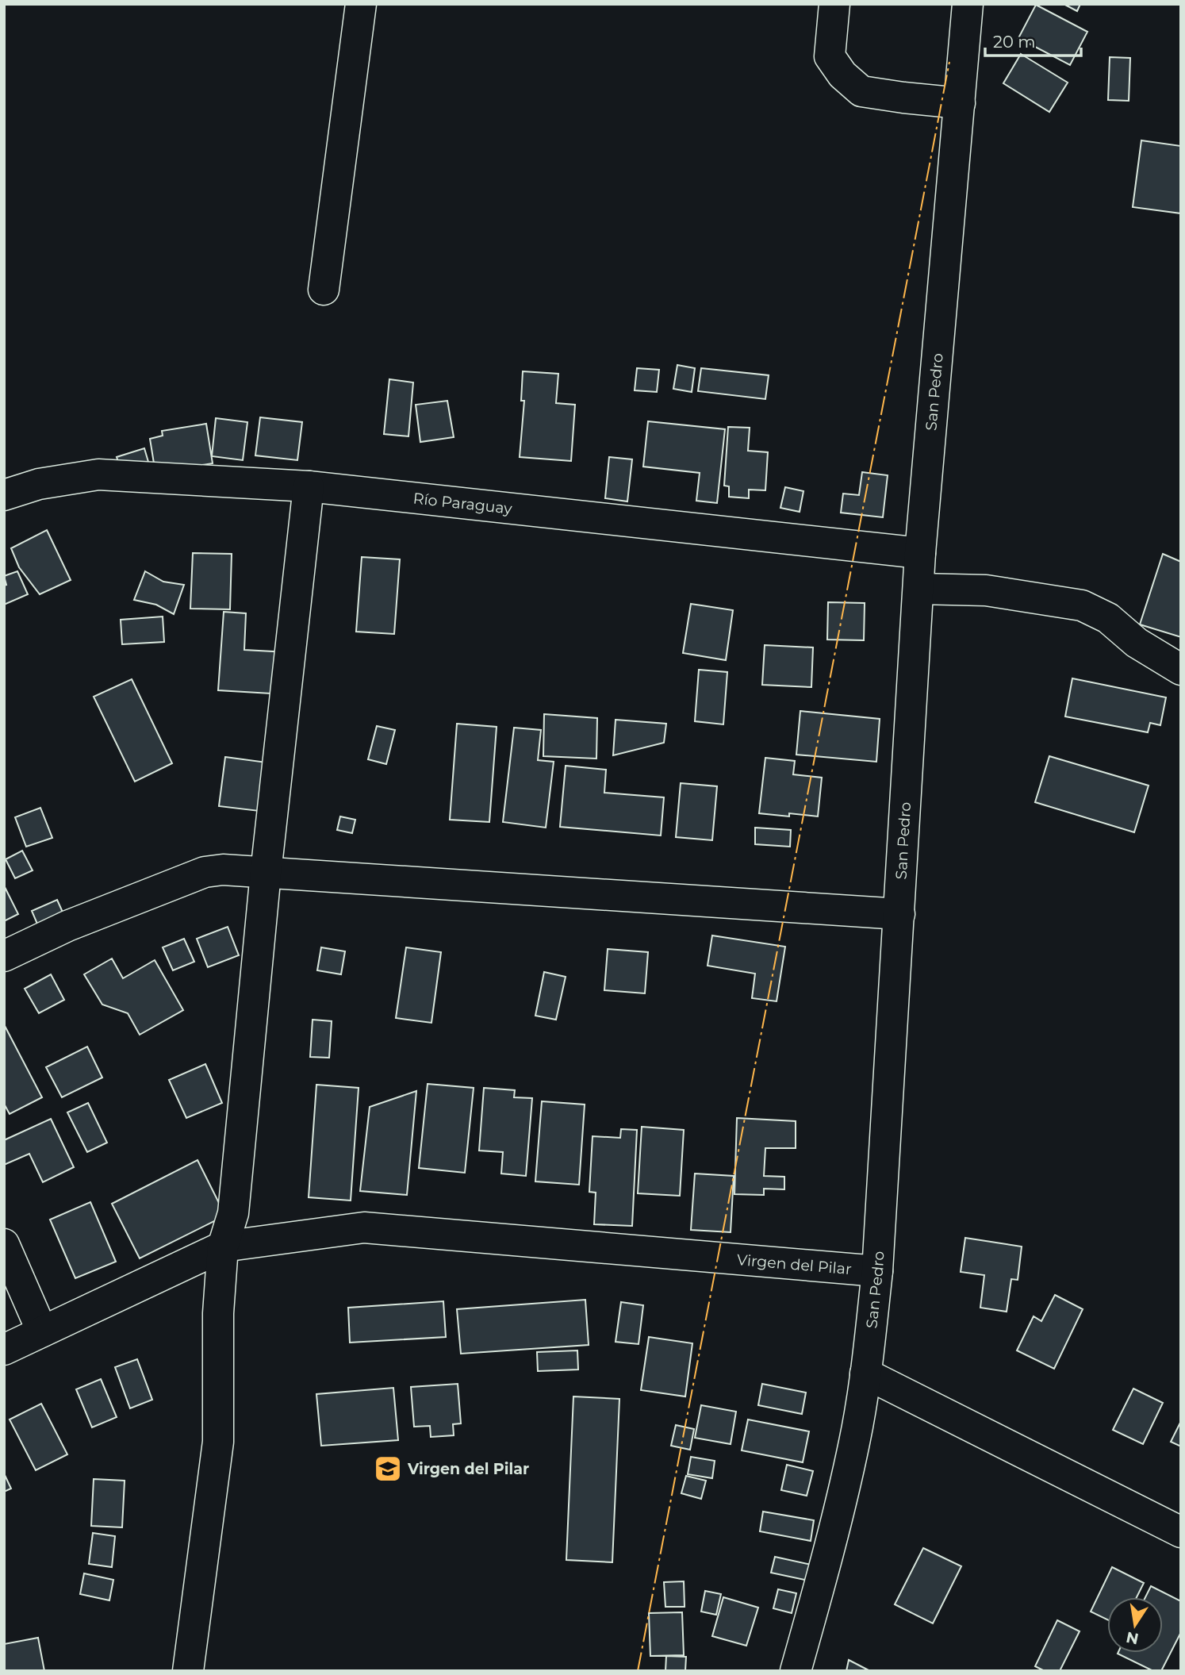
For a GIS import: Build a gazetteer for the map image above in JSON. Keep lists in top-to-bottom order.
{
  "streets": {
    "street": ["San Pedro", "Río Paraguay", "Virgen del Pilar"]
  },
  "crossings": [
    ["San Pedro", "Río Paraguay"],
    ["San Pedro", "Virgen del Pilar"]
  ],
  "places": {
    "school or university": ["Virgen del Pilar"]
  },
  "scale_bar": "20 m",
  "north": "bottom"
}
